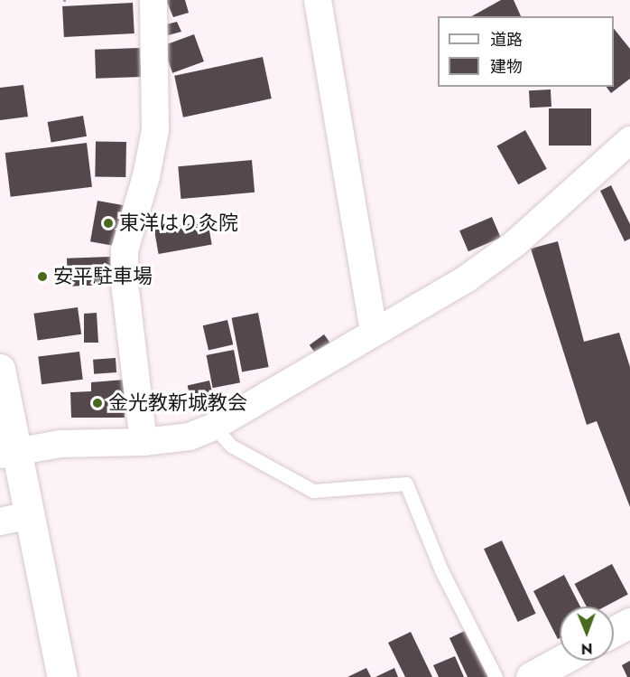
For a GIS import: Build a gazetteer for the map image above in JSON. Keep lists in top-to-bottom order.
{
  "places": ["東洋はり灸院", "安平駐車場", "金光教新城教会"],
  "legend": ["道路", "建物"],
  "north": "bottom"
}
